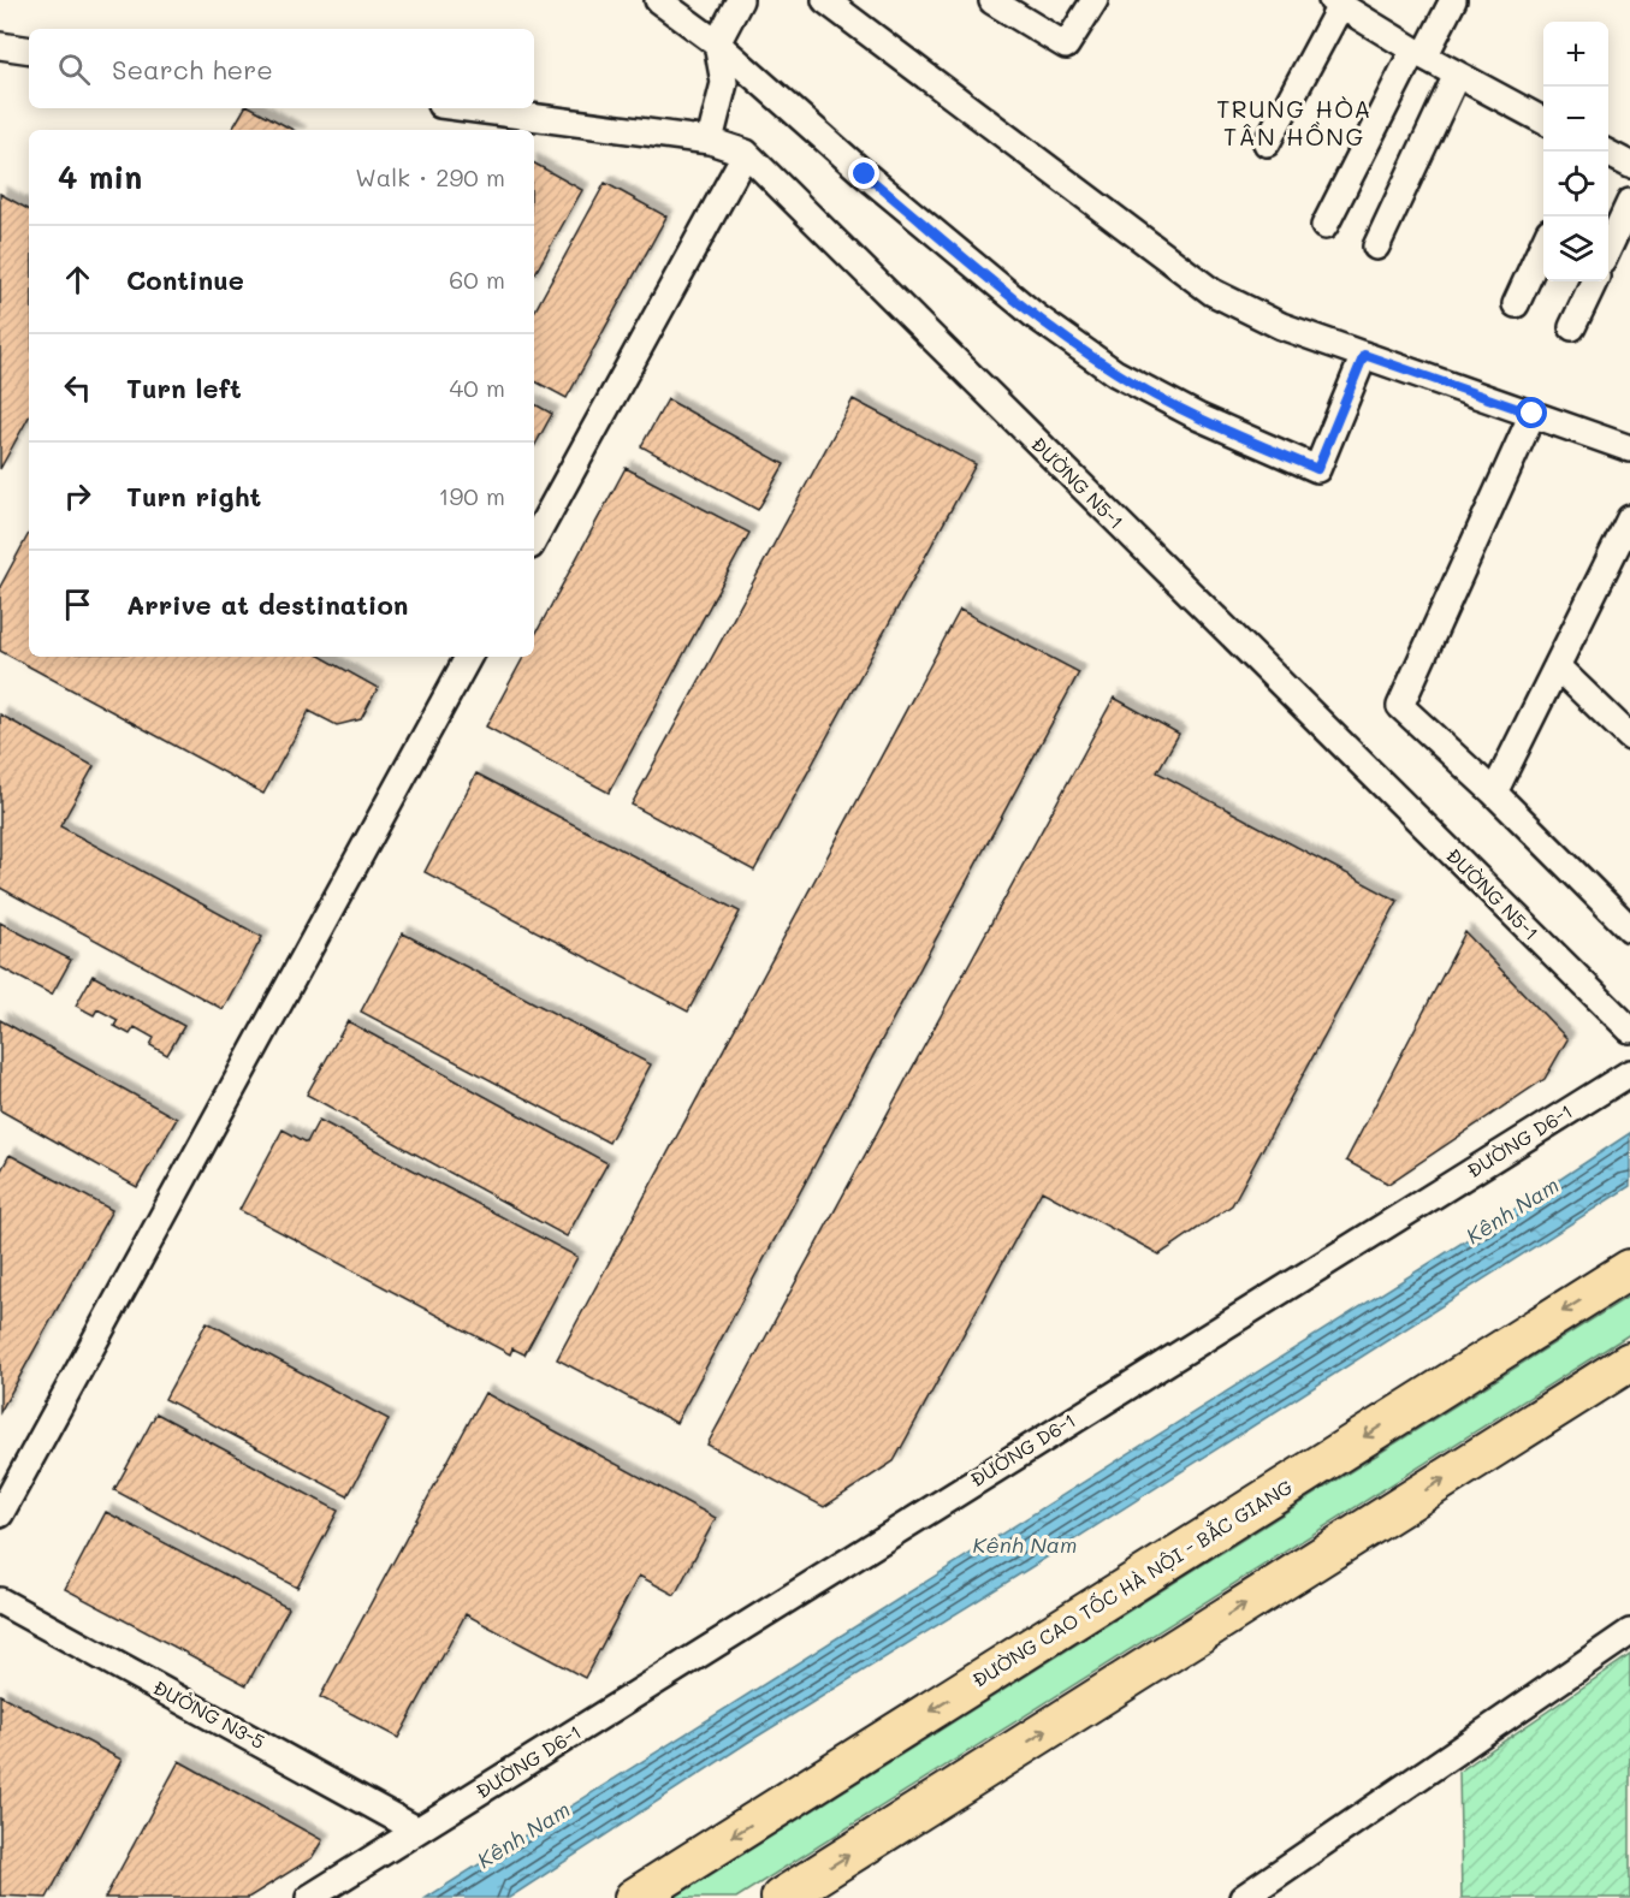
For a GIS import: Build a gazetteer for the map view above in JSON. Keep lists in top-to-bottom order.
{
  "streets": {
    "highway": ["ĐƯỜNG CAO TỐC HÀ NỘI - BẮC GIANG"],
    "street": ["ĐƯỜNG N5-1", "ĐƯỜNG D6-1", "ĐƯỜNG N3-5"]
  },
  "crossings": [
    ["ĐƯỜNG D6-1", "ĐƯỜNG N3-5"]
  ],
  "districts": ["TRUNG HÒA TÂN HỒNG"],
  "water": ["Kênh Nam"],
  "page": {
    "map_buttons": ["+", "−"],
    "search": "Search here",
    "heading": ["4 min", "Walk · 290 m"],
    "list": [
      ["Continue", "60 m"],
      ["Turn left", "40 m"],
      ["Turn right", "190 m"],
      "Arrive at destination"
    ]
  }
}
